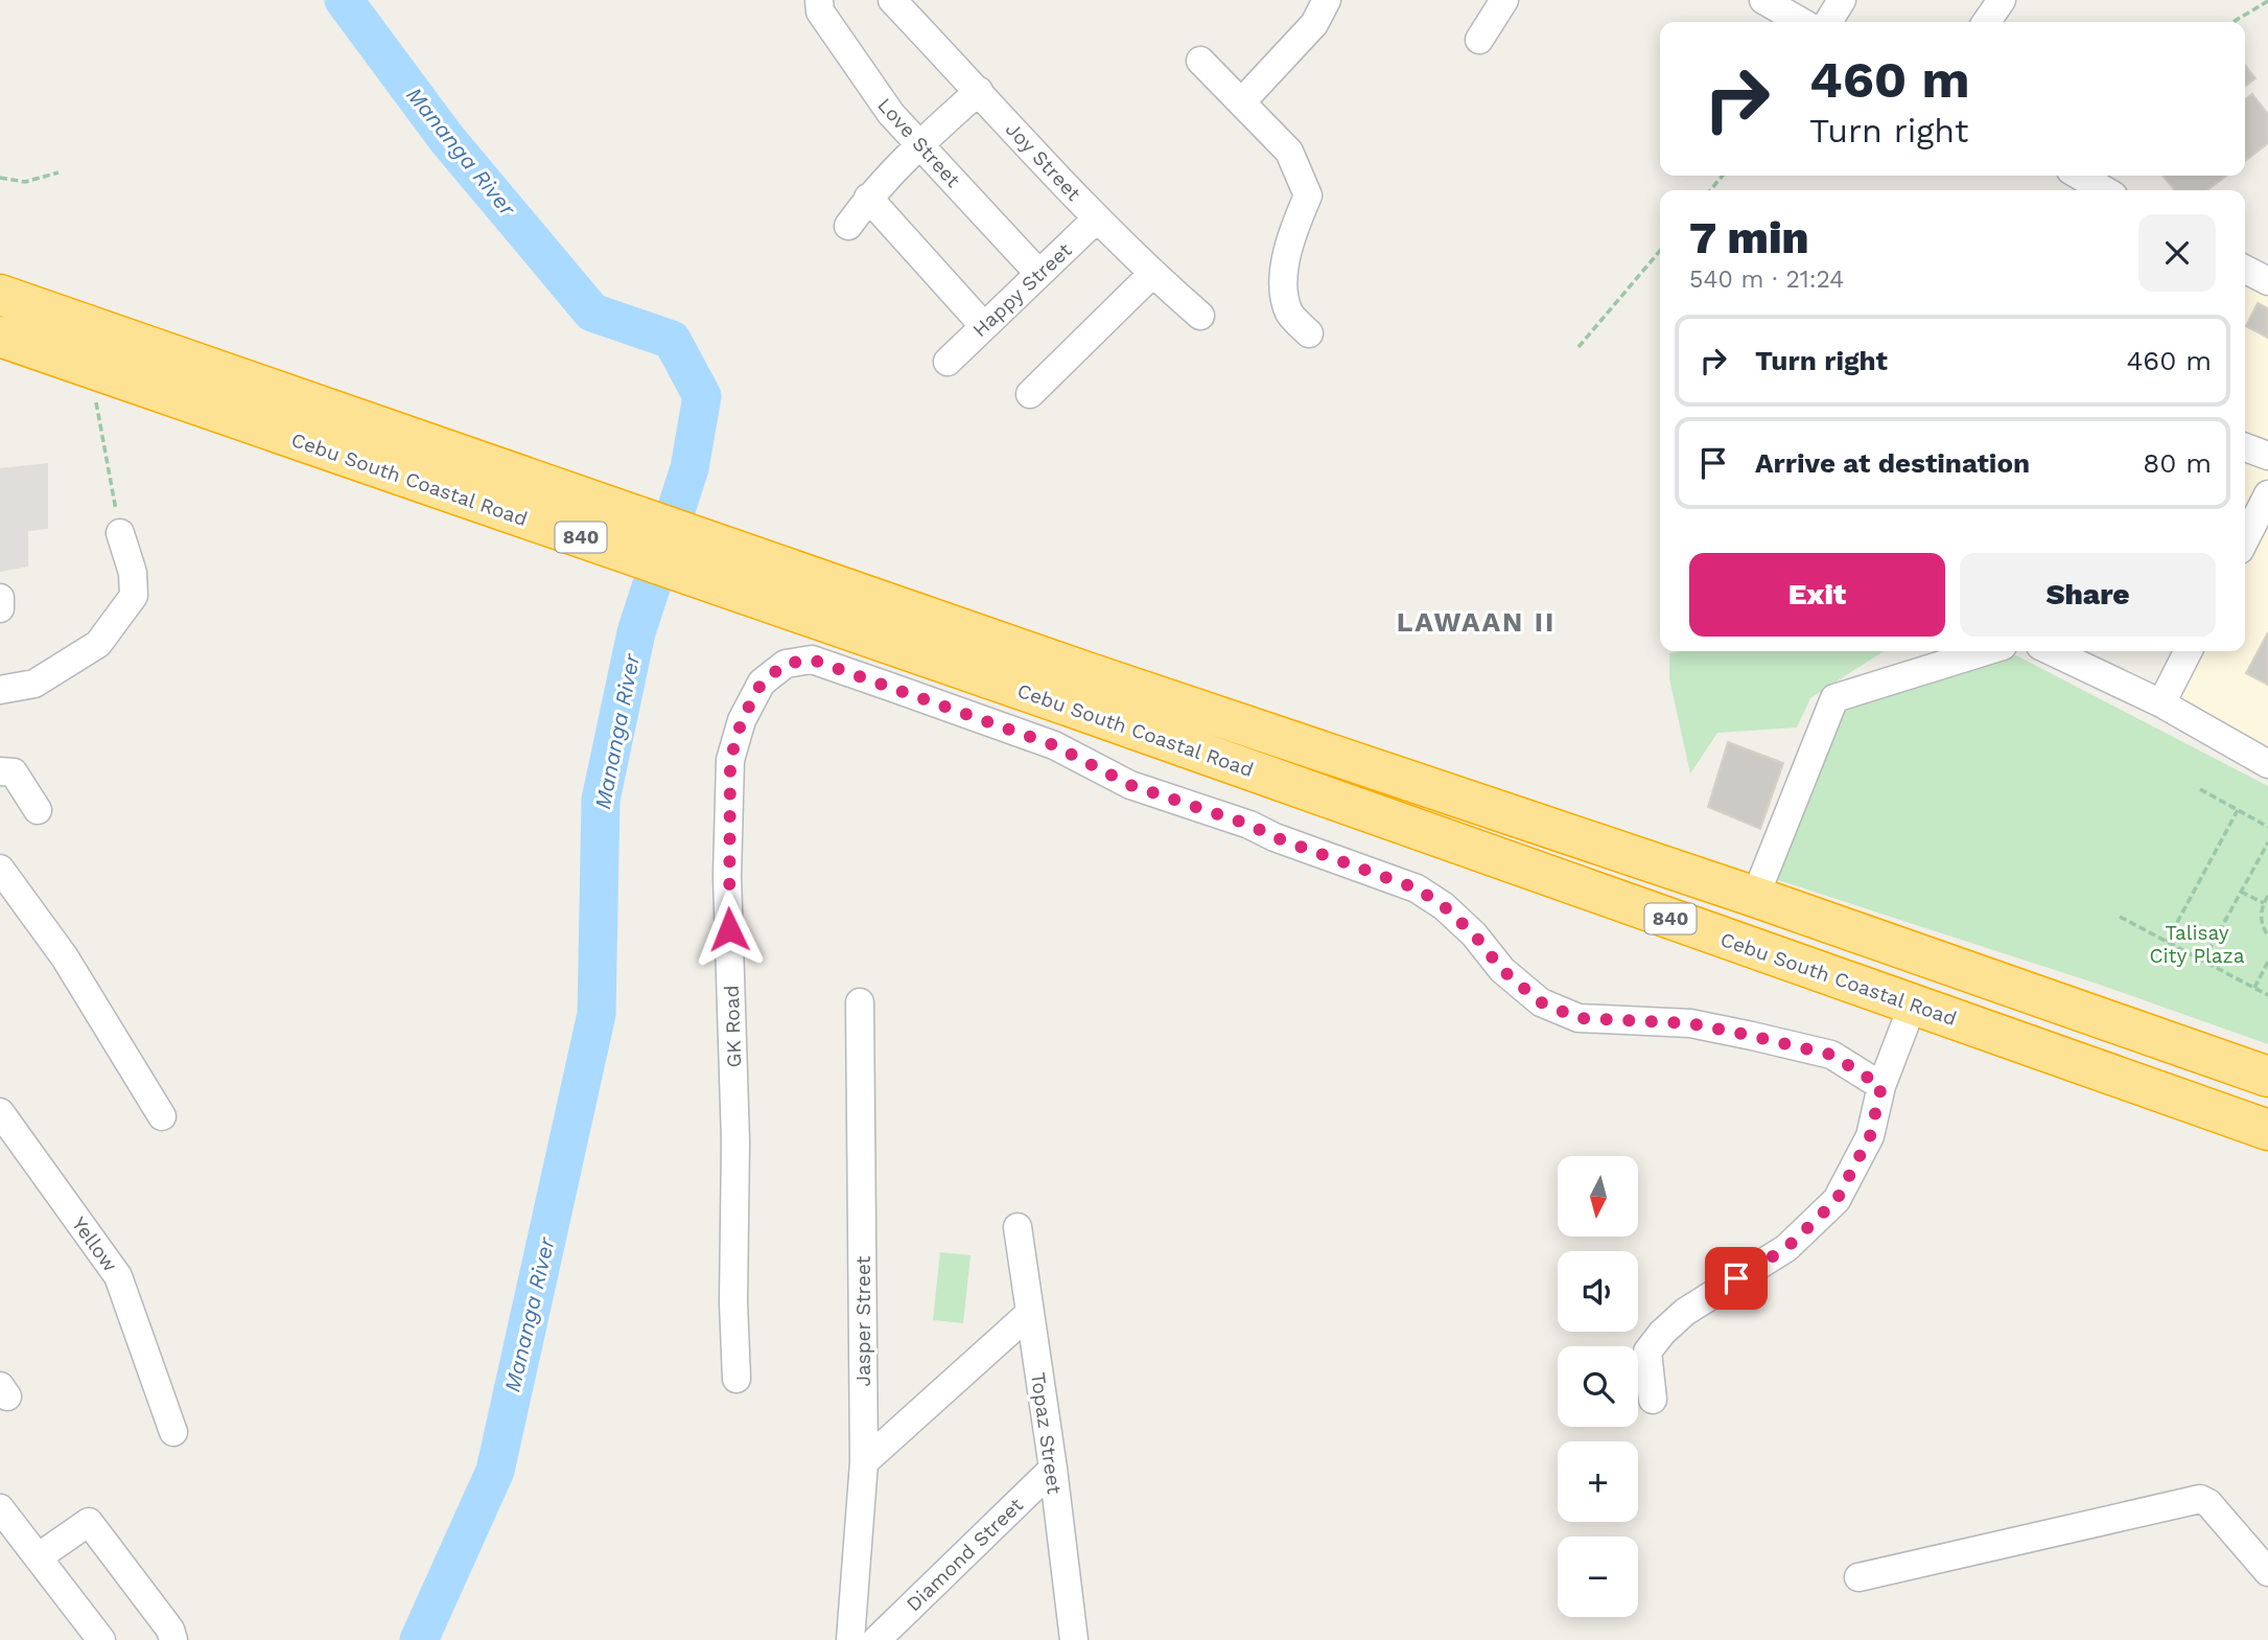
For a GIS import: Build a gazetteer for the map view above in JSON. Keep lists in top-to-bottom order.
{
  "streets": {
    "highway": ["Cebu South Coastal Road", "840"],
    "street": [
      "Love Street",
      "Joy Street",
      "Happy Street",
      "GK Road",
      "Yellow",
      "Jasper Street",
      "Topaz Street",
      "Diamond Street"
    ]
  },
  "crossings": [
    ["Love Street", "Happy Street"],
    ["Joy Street", "Happy Street"],
    ["Topaz Street", "Diamond Street"]
  ],
  "districts": ["LAWAAN II"],
  "water": ["Mananga River"],
  "parks": ["Talisay City Plaza"],
  "north": "bottom",
  "page": {
    "turn": ["460 m", "Turn right"],
    "heading": ["7 min", "540 m · 21:24"],
    "list": [
      {
        "name": "Turn right",
        "value": "460 m"
      },
      {
        "name": "Arrive at destination",
        "value": "80 m"
      }
    ],
    "buttons": ["Exit", "Share"],
    "map_buttons": ["+", "−"]
  }
}
